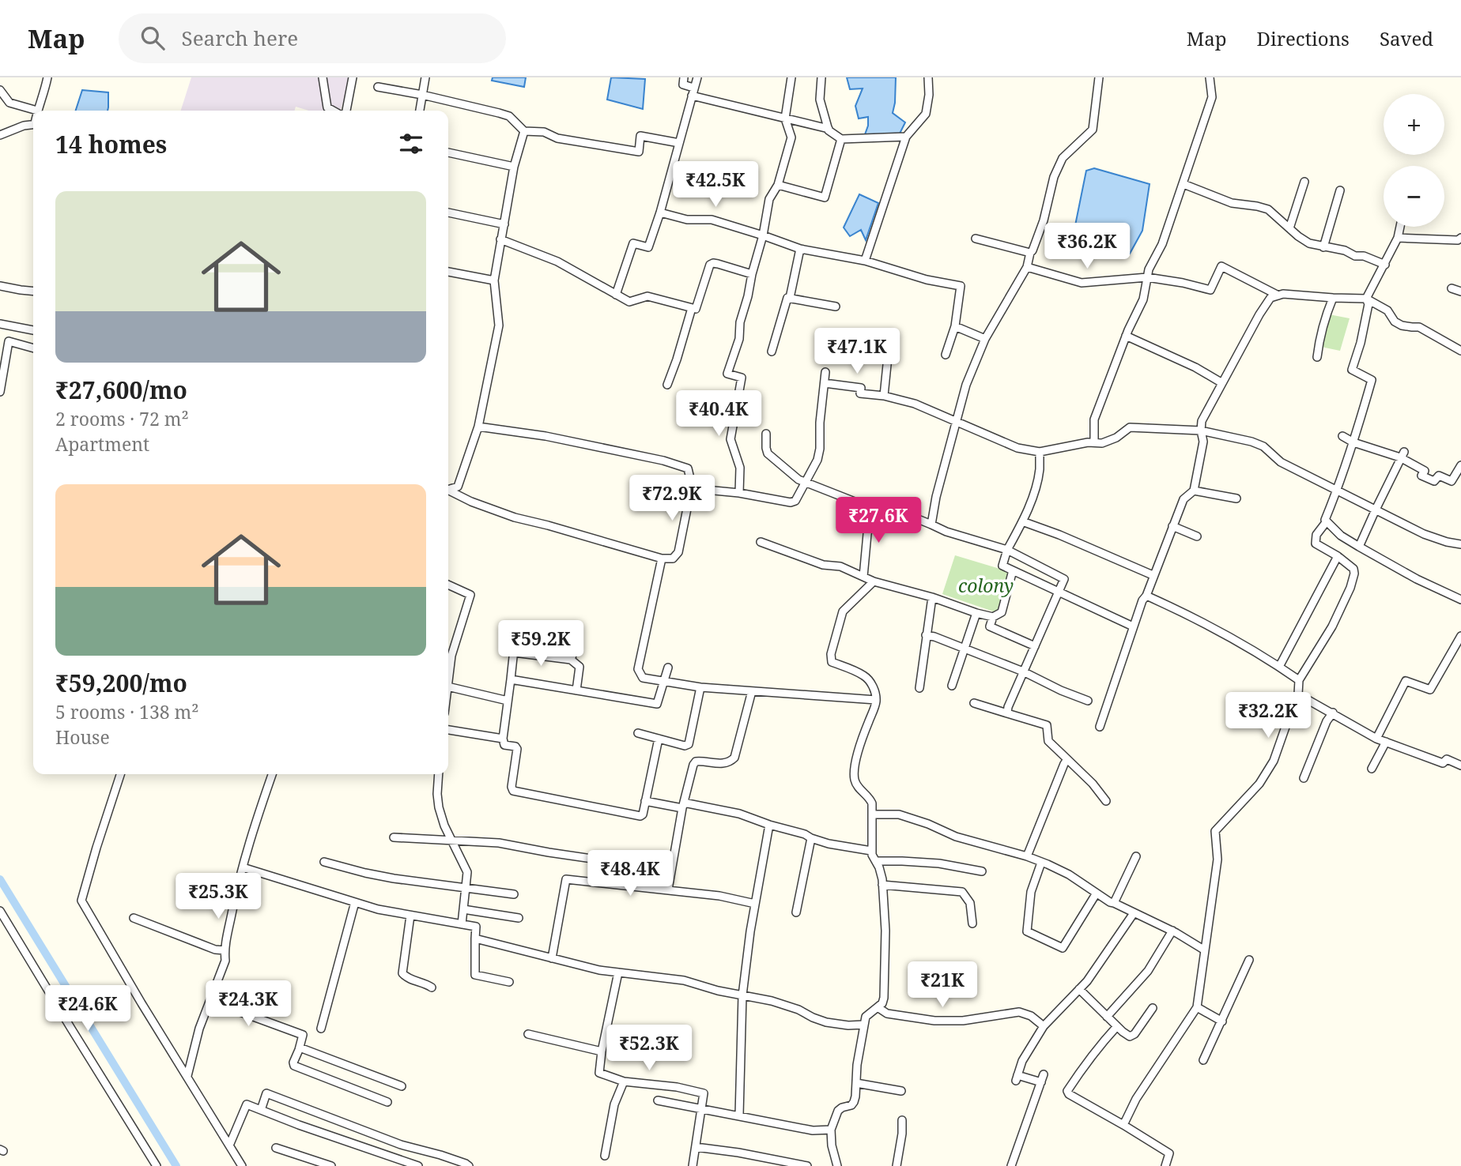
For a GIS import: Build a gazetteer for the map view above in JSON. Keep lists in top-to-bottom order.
{
  "parks": ["colony"],
  "page": {
    "header": "Map",
    "search": "Search here",
    "nav": ["Map", "Directions", "Saved"],
    "map_buttons": ["+", "−"],
    "heading": "14 homes",
    "price": [
      "₹42.5K",
      "₹36.2K",
      "₹47.1K",
      "₹40.4K",
      "₹72.9K",
      "₹27.6K",
      "₹59.2K",
      "₹32.2K",
      "₹48.4K",
      "₹25.3K",
      "₹21K",
      "₹24.3K",
      "₹24.6K",
      "₹52.3K"
    ],
    "list": [
      {
        "name": "₹27,600/mo",
        "note": "2 rooms · 72 m² · Apartment"
      },
      {
        "name": "₹59,200/mo",
        "note": "5 rooms · 138 m² · House"
      }
    ]
  }
}
